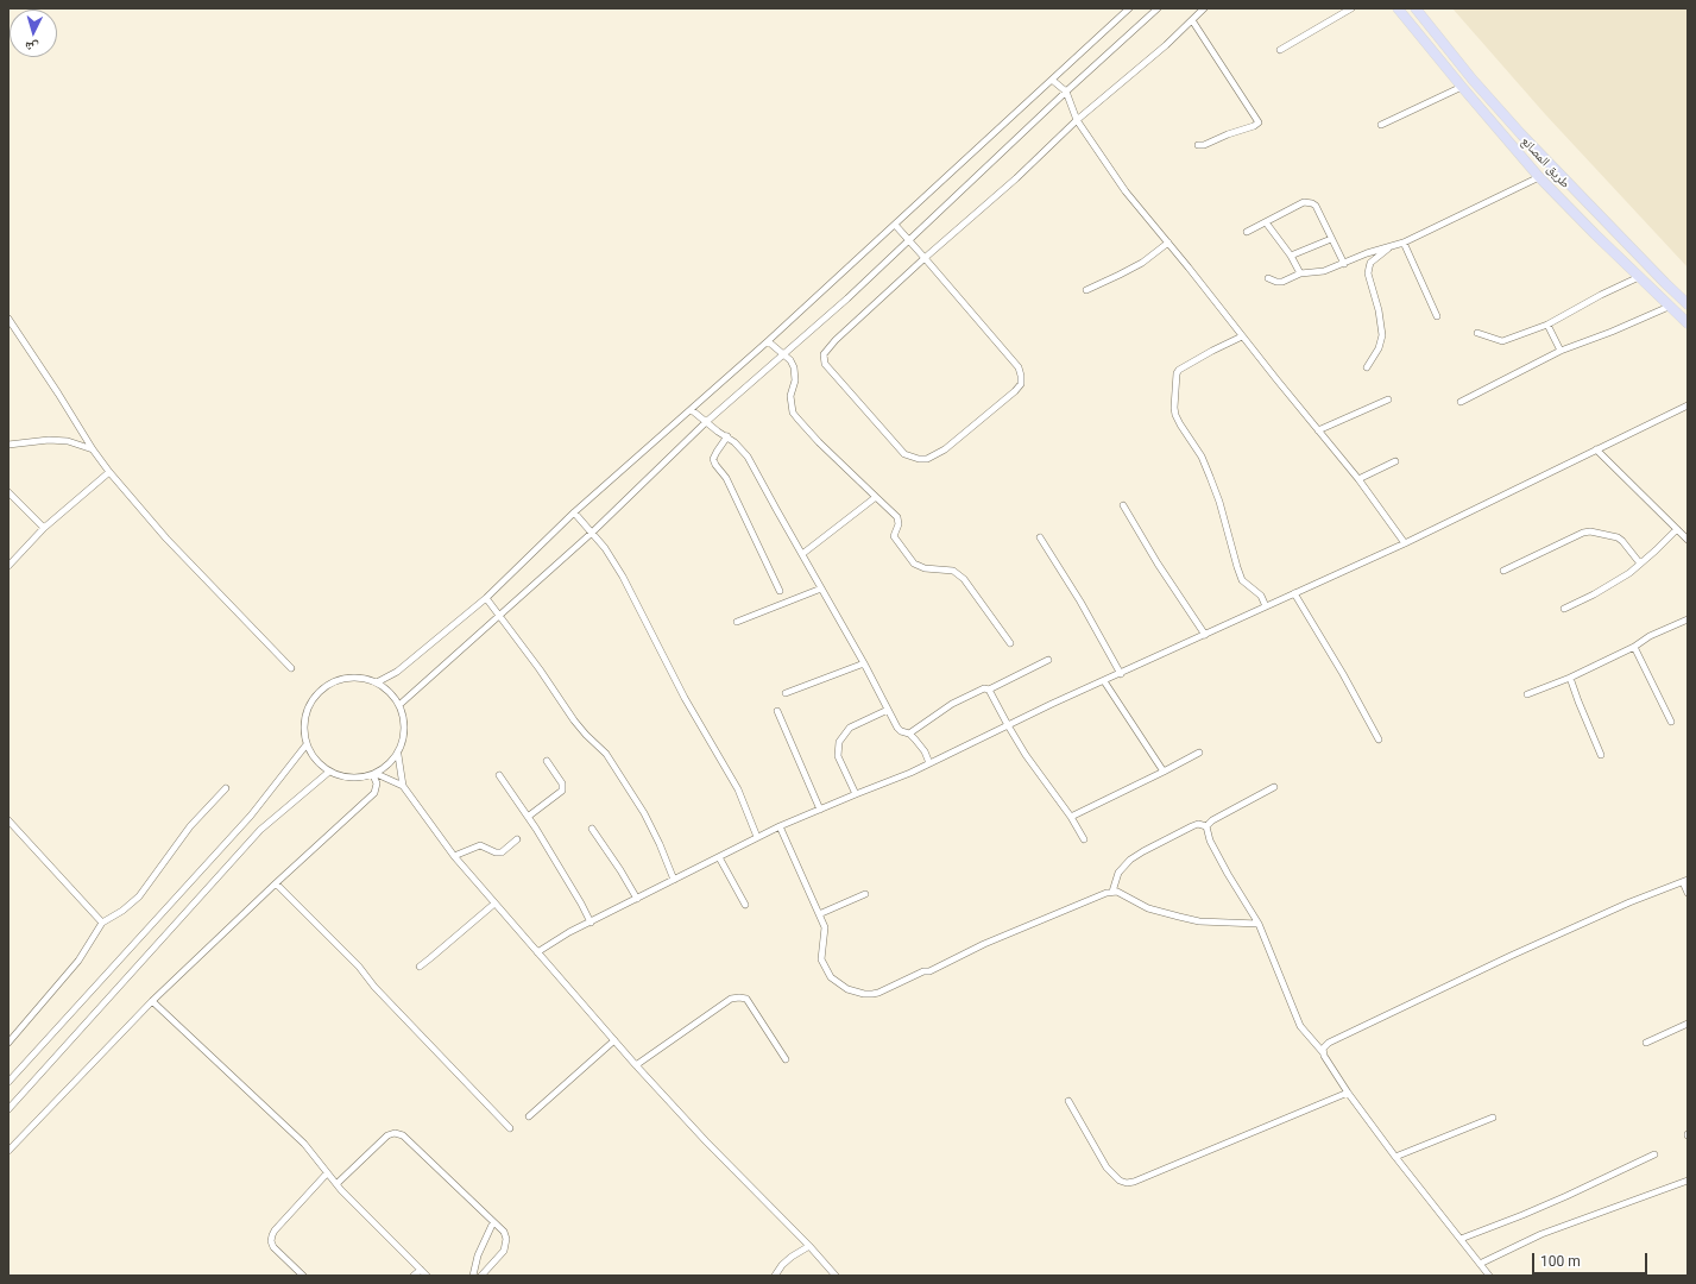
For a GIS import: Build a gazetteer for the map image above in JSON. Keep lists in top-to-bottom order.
{
  "streets": {
    "main road": ["طريق المصانع"]
  },
  "scale_bar": "100 m",
  "north": "bottom"
}
